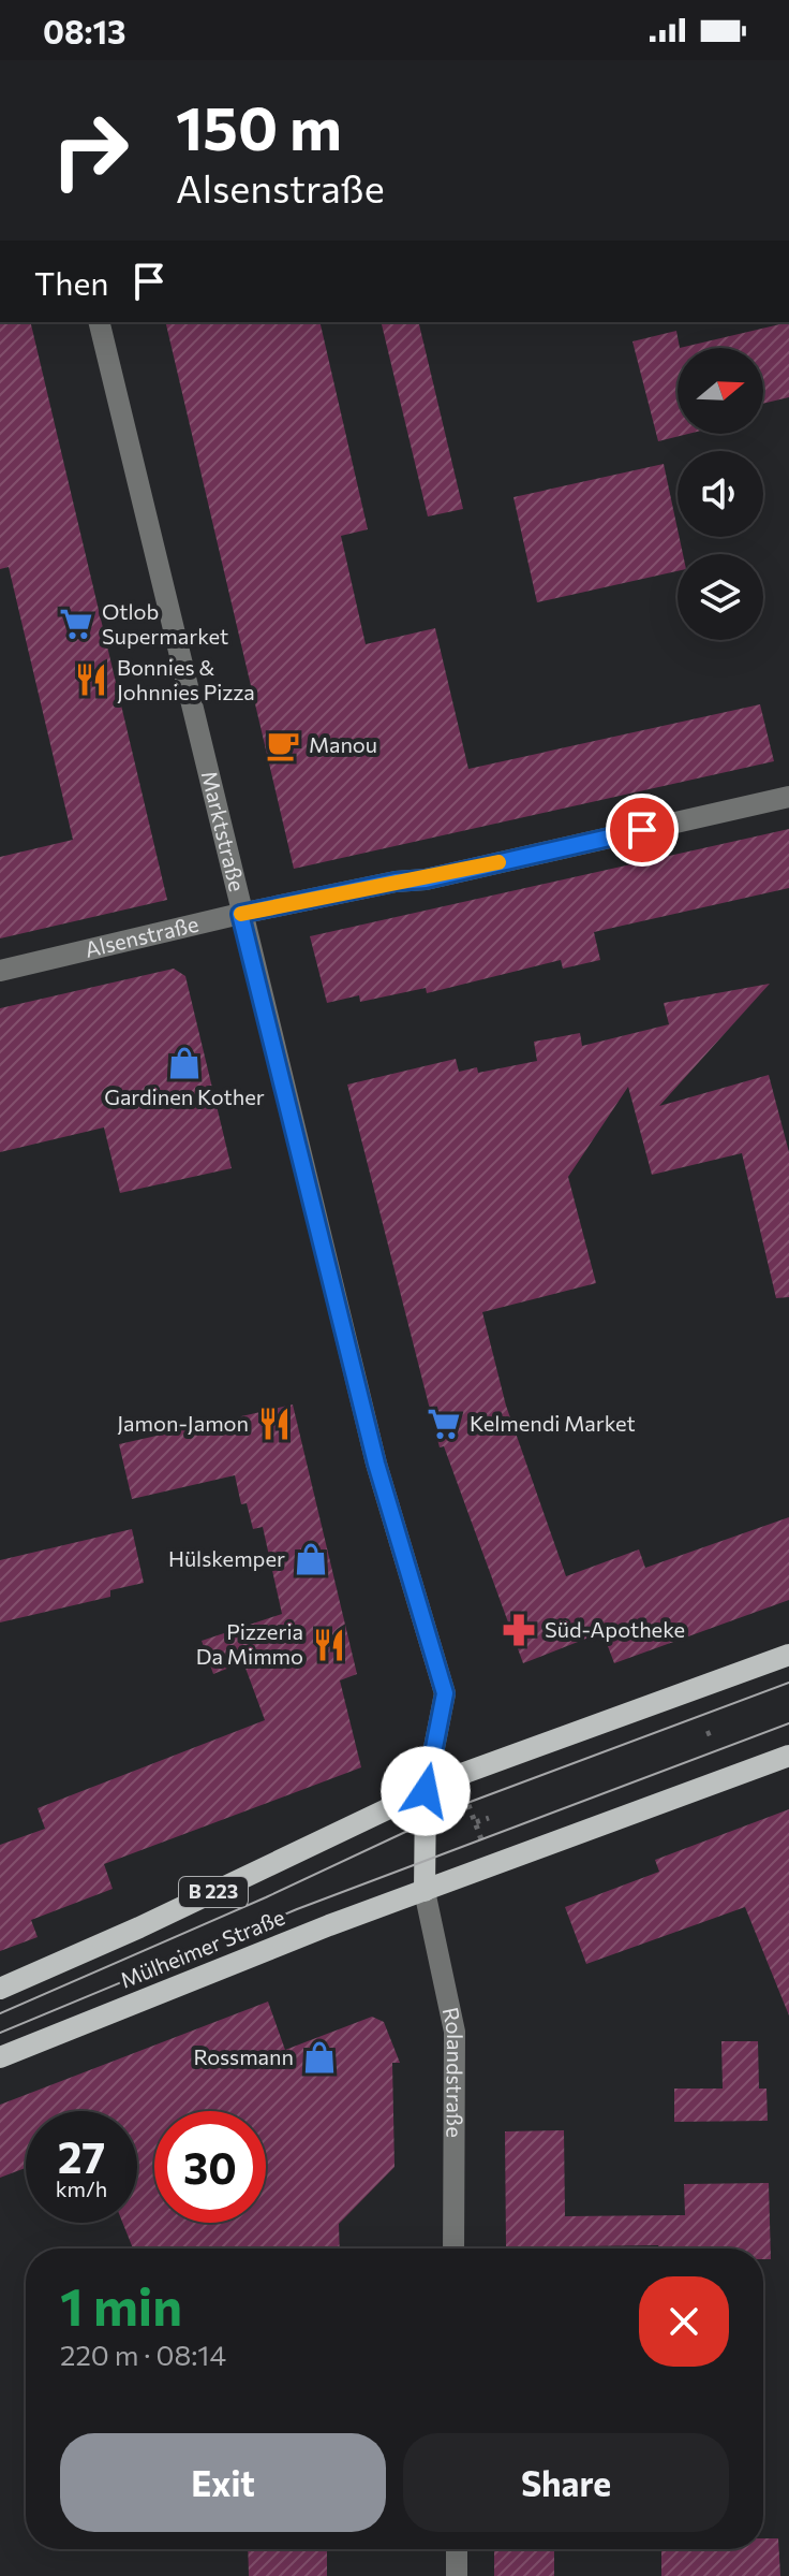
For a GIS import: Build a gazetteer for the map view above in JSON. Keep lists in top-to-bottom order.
{
  "streets": {
    "main road": ["B 223", "Mülheimer Straße"],
    "street": ["Marktstraße", "Alsenstraße", "Rolandstraße"]
  },
  "crossings": [
    ["Marktstraße", "Alsenstraße"],
    ["Marktstraße", "Mülheimer Straße"],
    ["Mülheimer Straße", "Rolandstraße"]
  ],
  "places": {
    "supermarket": ["Otlob Supermarket", "Kelmendi Market"],
    "restaurant": ["Bonnies & Johnnies Pizza", "Jamon-Jamon", "Pizzeria Da Mimmo"],
    "cafe": ["Manou"],
    "shop": ["Gardinen Kother", "Hülskemper", "Rossmann"],
    "pharmacy": ["Süd-Apotheke"]
  },
  "north": "right",
  "page": {
    "status": "08:13",
    "turn": ["150 m", "Alsenstraße"],
    "then": "Then",
    "speed": "27 km/h",
    "limit": "30",
    "heading": ["1 min", "220 m · 08:14"],
    "buttons": ["Exit", "Share"]
  }
}
